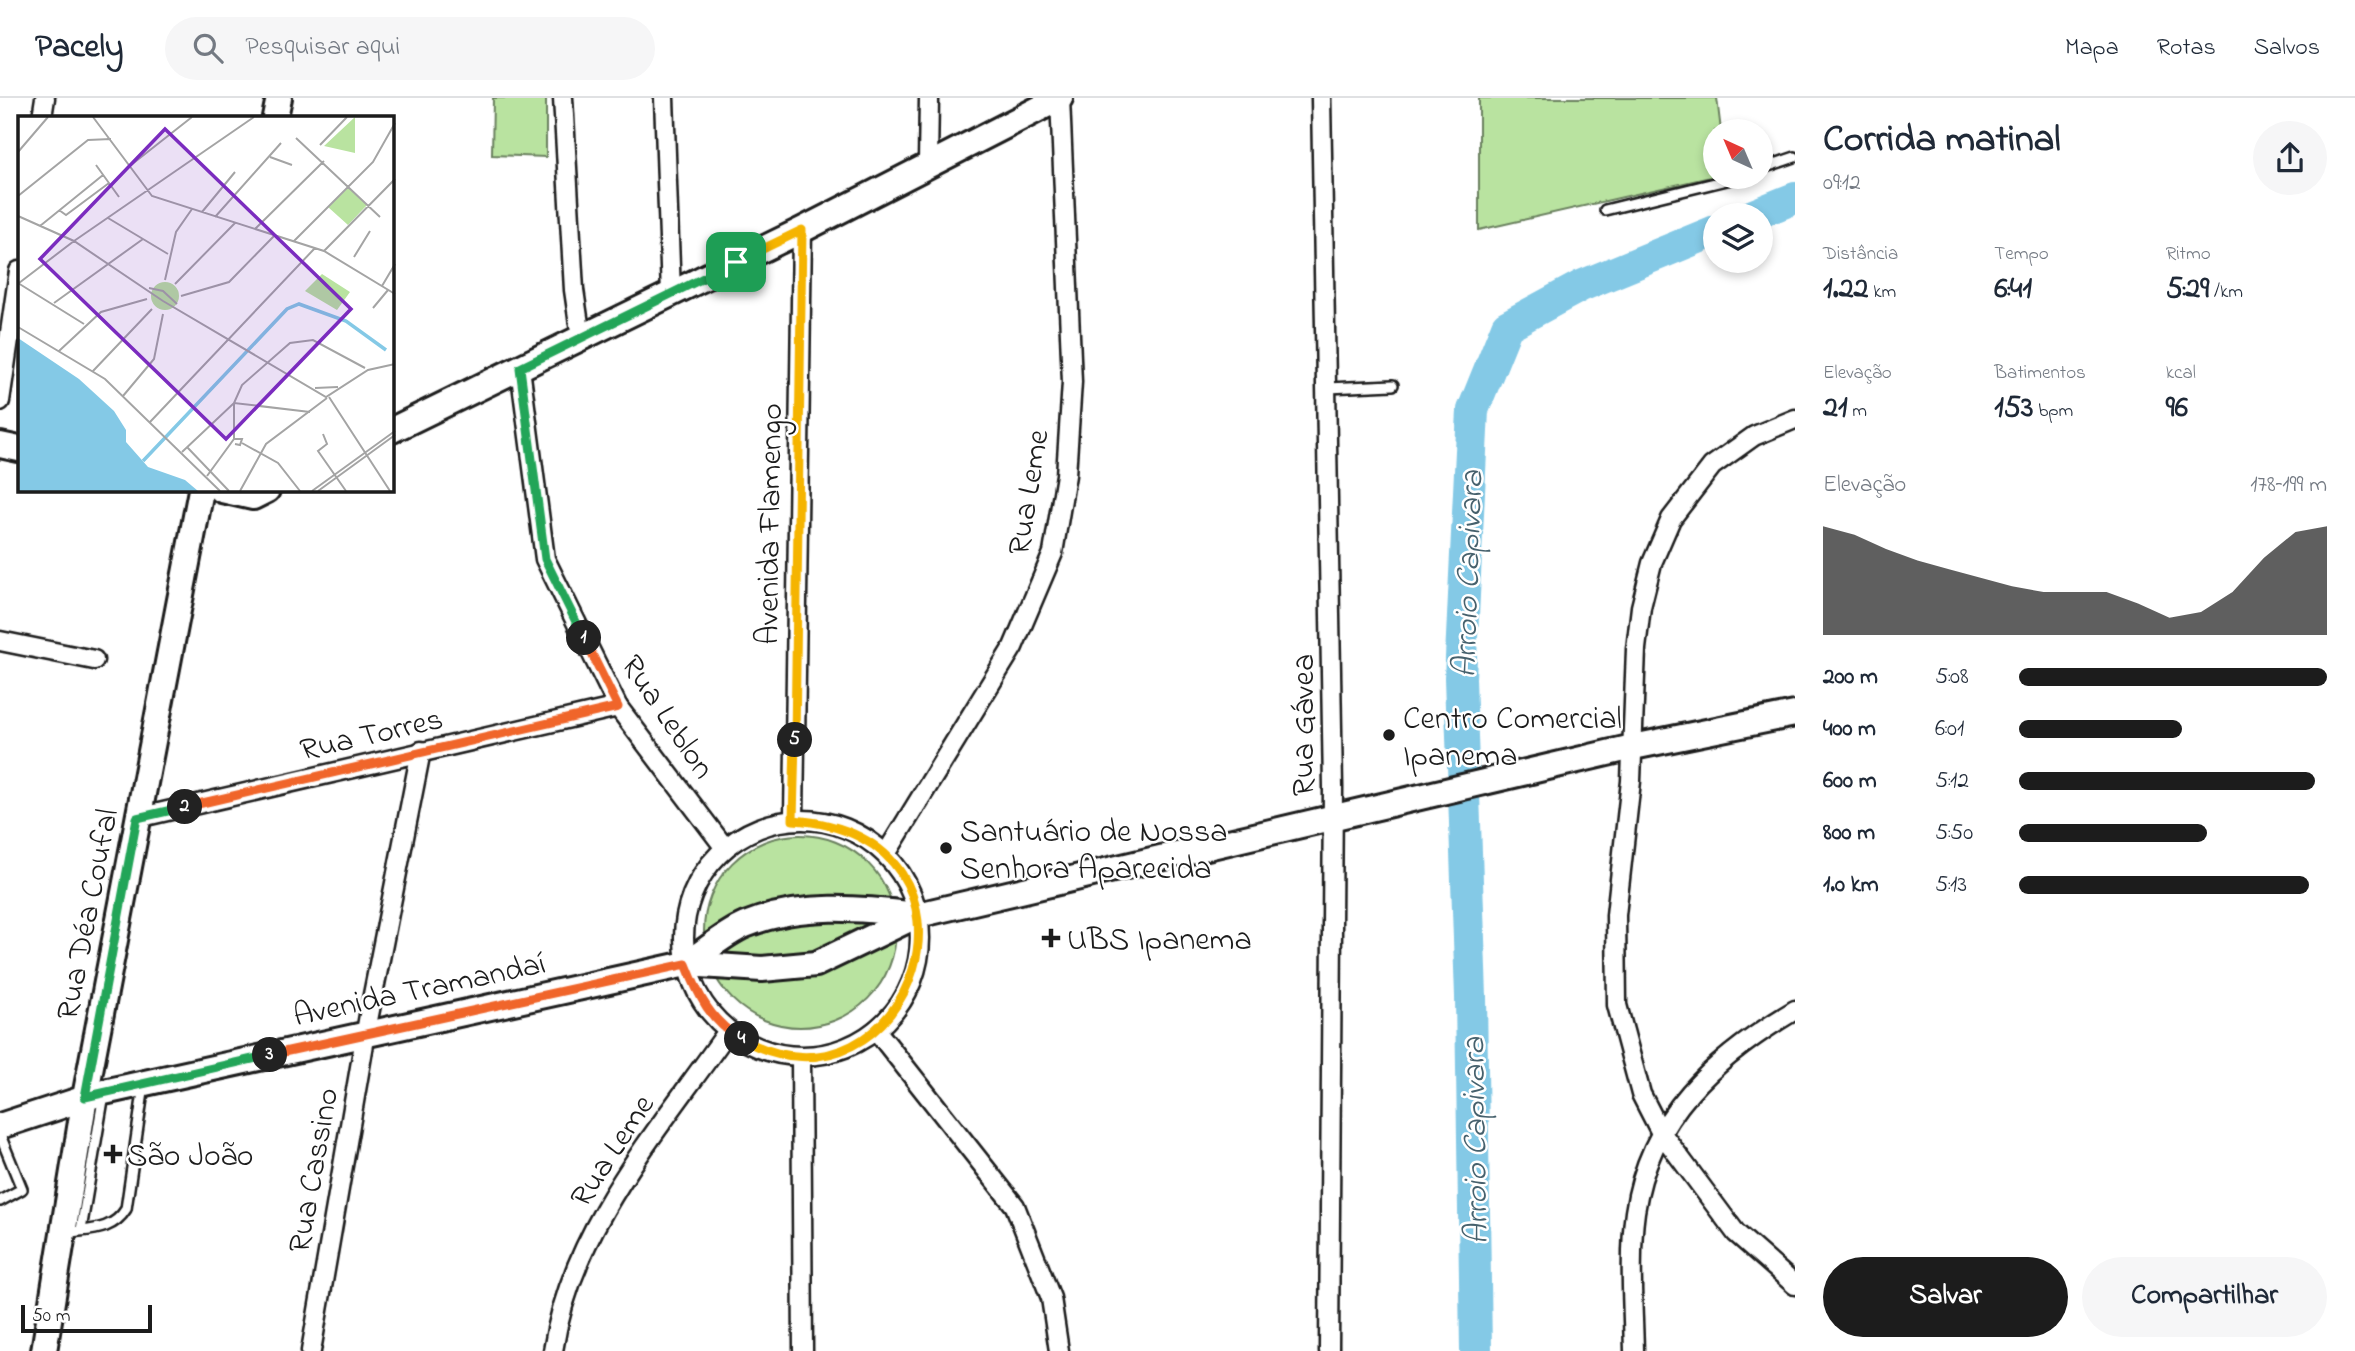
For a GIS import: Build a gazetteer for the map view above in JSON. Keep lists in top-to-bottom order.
{
  "streets": {
    "main road": ["Rua Déa Coufal", "Avenida Tramandaí"],
    "street": [
      "Rua Leme",
      "Avenida Flamengo",
      "Rua Leblon",
      "Rua Gávea",
      "Rua Torres",
      "Rua Cassino"
    ]
  },
  "crossings": [
    ["Rua Leblon", "Rua Torres"],
    ["Rua Gávea", "Avenida Tramandaí"],
    ["Rua Torres", "Rua Déa Coufal"],
    ["Rua Torres", "Rua Cassino"],
    ["Rua Déa Coufal", "Avenida Tramandaí"],
    ["Avenida Tramandaí", "Rua Cassino"]
  ],
  "water": ["Arroio Capivara"],
  "places": {
    "other": ["Centro Comercial Ipanema", "Santuário de Nossa Senhora Aparecida"],
    "health": ["UBS Ipanema", "São João"]
  },
  "scale_bar": "50 m",
  "north": "top left",
  "page": {
    "header": "Pacely",
    "search": "Pesquisar aqui",
    "nav": ["Mapa", "Rotas", "Salvos"],
    "heading": ["Corrida matinal", "09:12"],
    "stats": [
      ["Distância", "1.22 km"],
      ["Tempo", "6:41"],
      ["Ritmo", "5:29 /km"],
      ["Elevação", "21 m"],
      ["Batimentos", "153 bpm"],
      ["kcal", "96"]
    ],
    "chart": ["Elevação", "178–199 m"],
    "pins": [
      "1",
      "5",
      "2",
      "4",
      "3"
    ],
    "list": [
      {
        "name": "200 m",
        "note": "5:08"
      },
      {
        "name": "400 m",
        "note": "6:01"
      },
      {
        "name": "600 m",
        "note": "5:12"
      },
      {
        "name": "800 m",
        "note": "5:50"
      },
      {
        "name": "1.0 km",
        "note": "5:13"
      }
    ],
    "buttons": ["Salvar", "Compartilhar"],
    "scale": "50 m"
  }
}
